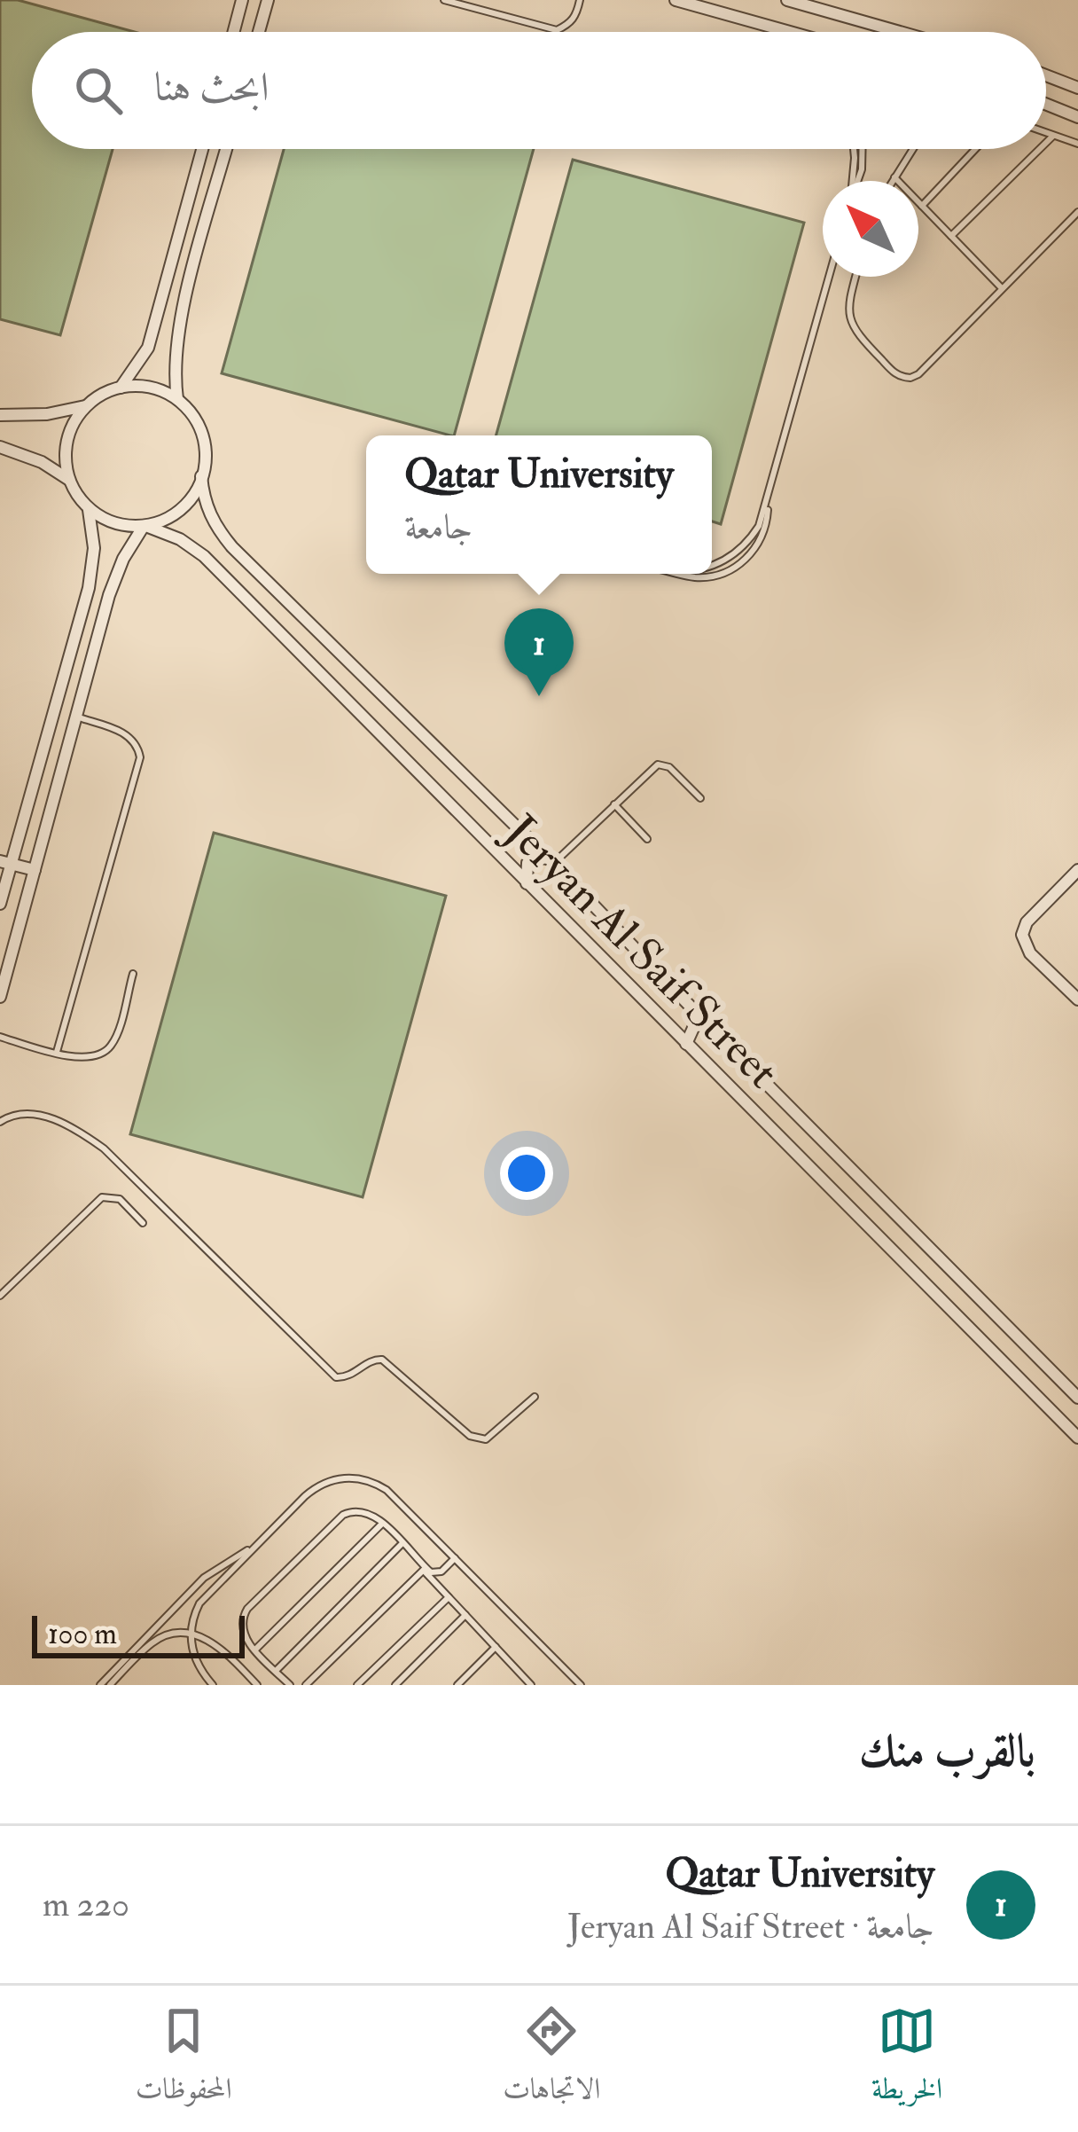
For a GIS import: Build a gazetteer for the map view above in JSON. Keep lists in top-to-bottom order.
{
  "streets": {
    "street": ["Jeryan Al Saif Street"]
  },
  "scale_bar": "100 m",
  "north": "top left",
  "page": {
    "search": "ابحث هنا",
    "popup": ["Qatar University", "جامعة"],
    "pins": "1",
    "scale": "100 m",
    "heading": "بالقرب منك",
    "list": [
      {
        "mark": "1",
        "name": "Qatar University",
        "note": "جامعة · Jeryan Al Saif Street",
        "value": "220 m"
      }
    ],
    "nav": ["الخريطة", "الاتجاهات", "المحفوظات"]
  }
}
